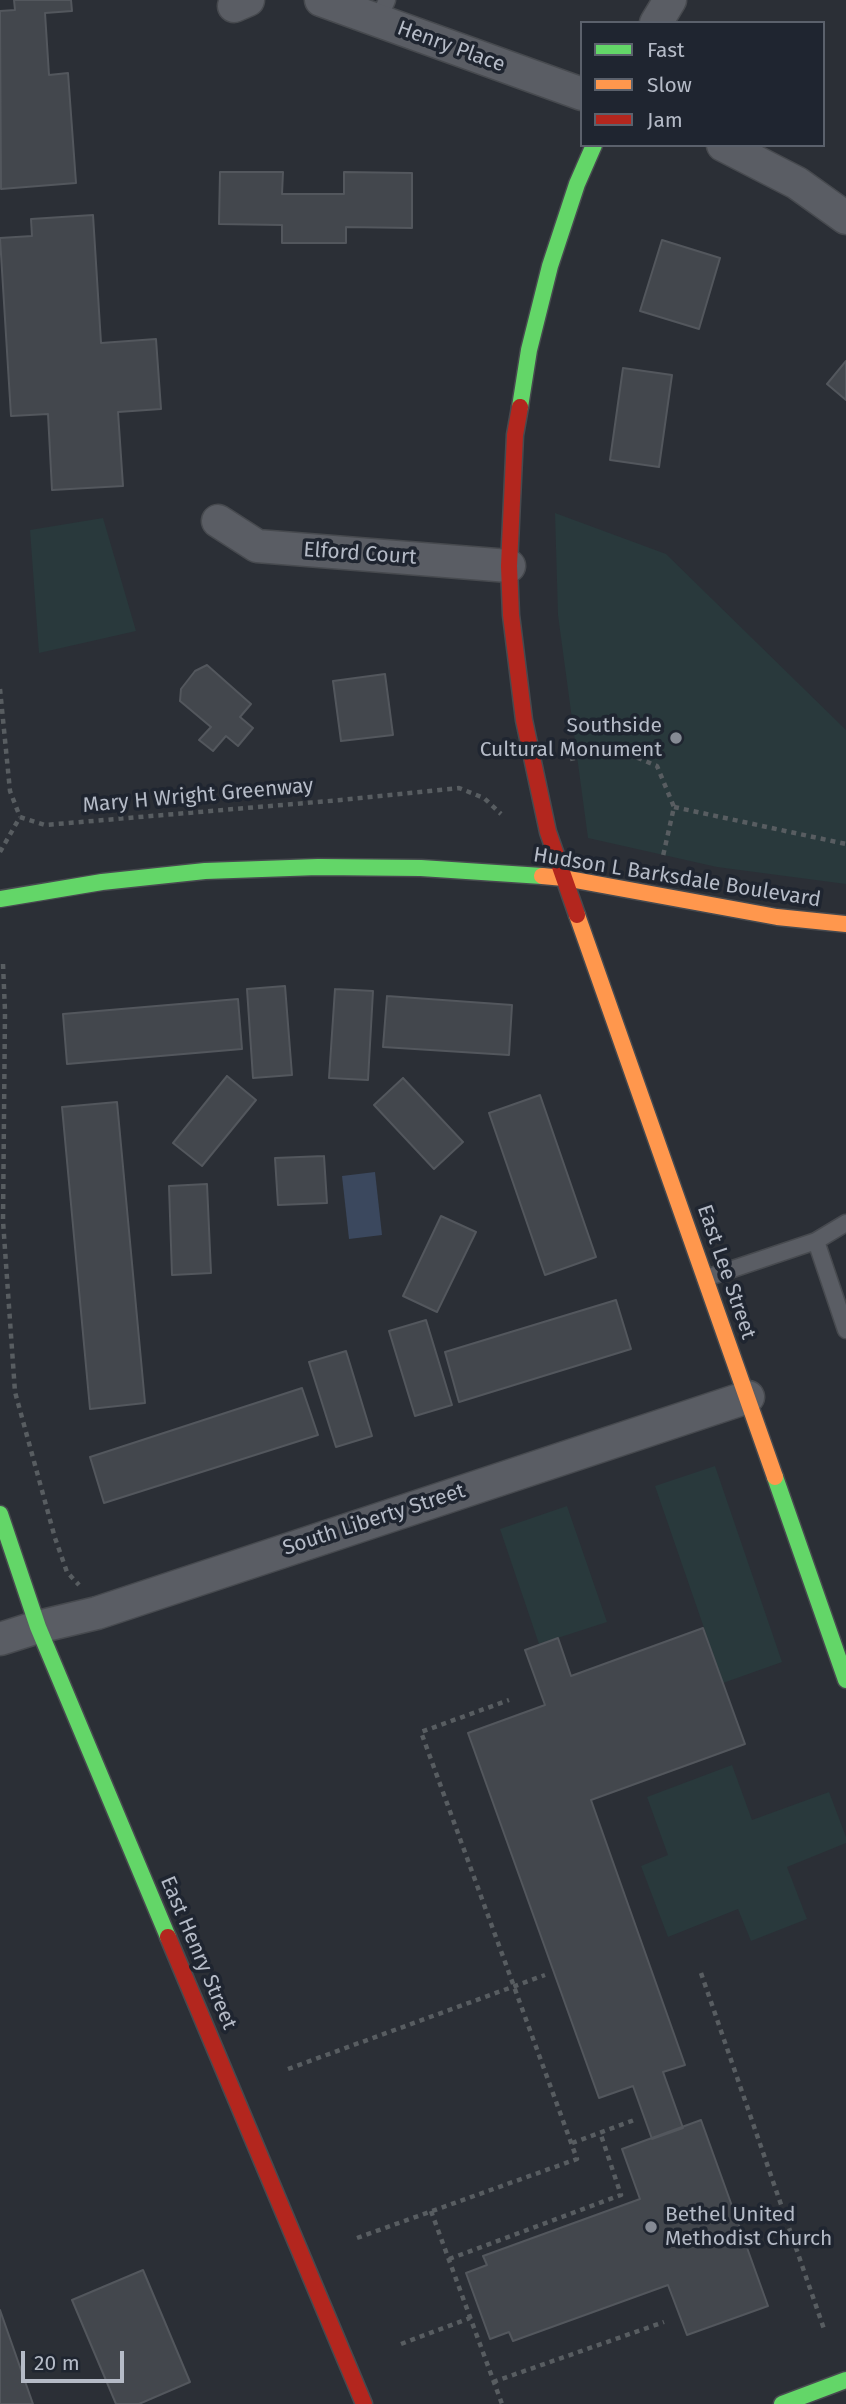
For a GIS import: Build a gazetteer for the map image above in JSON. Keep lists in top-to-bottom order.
{
  "streets": {
    "street": [
      "Henry Place",
      "Elford Court",
      "Hudson L Barksdale Boulevard",
      "East Lee Street",
      "South Liberty Street",
      "East Henry Street"
    ],
    "path": ["Mary H Wright Greenway"]
  },
  "crossings": [
    ["Elford Court", "East Lee Street"],
    ["Hudson L Barksdale Boulevard", "East Lee Street"],
    ["East Lee Street", "South Liberty Street"],
    ["South Liberty Street", "East Henry Street"]
  ],
  "places": ["Southside Cultural Monument", "Bethel United Methodist Church"],
  "legend": ["Fast", "Slow", "Jam"],
  "scale_bar": "20 m"
}
